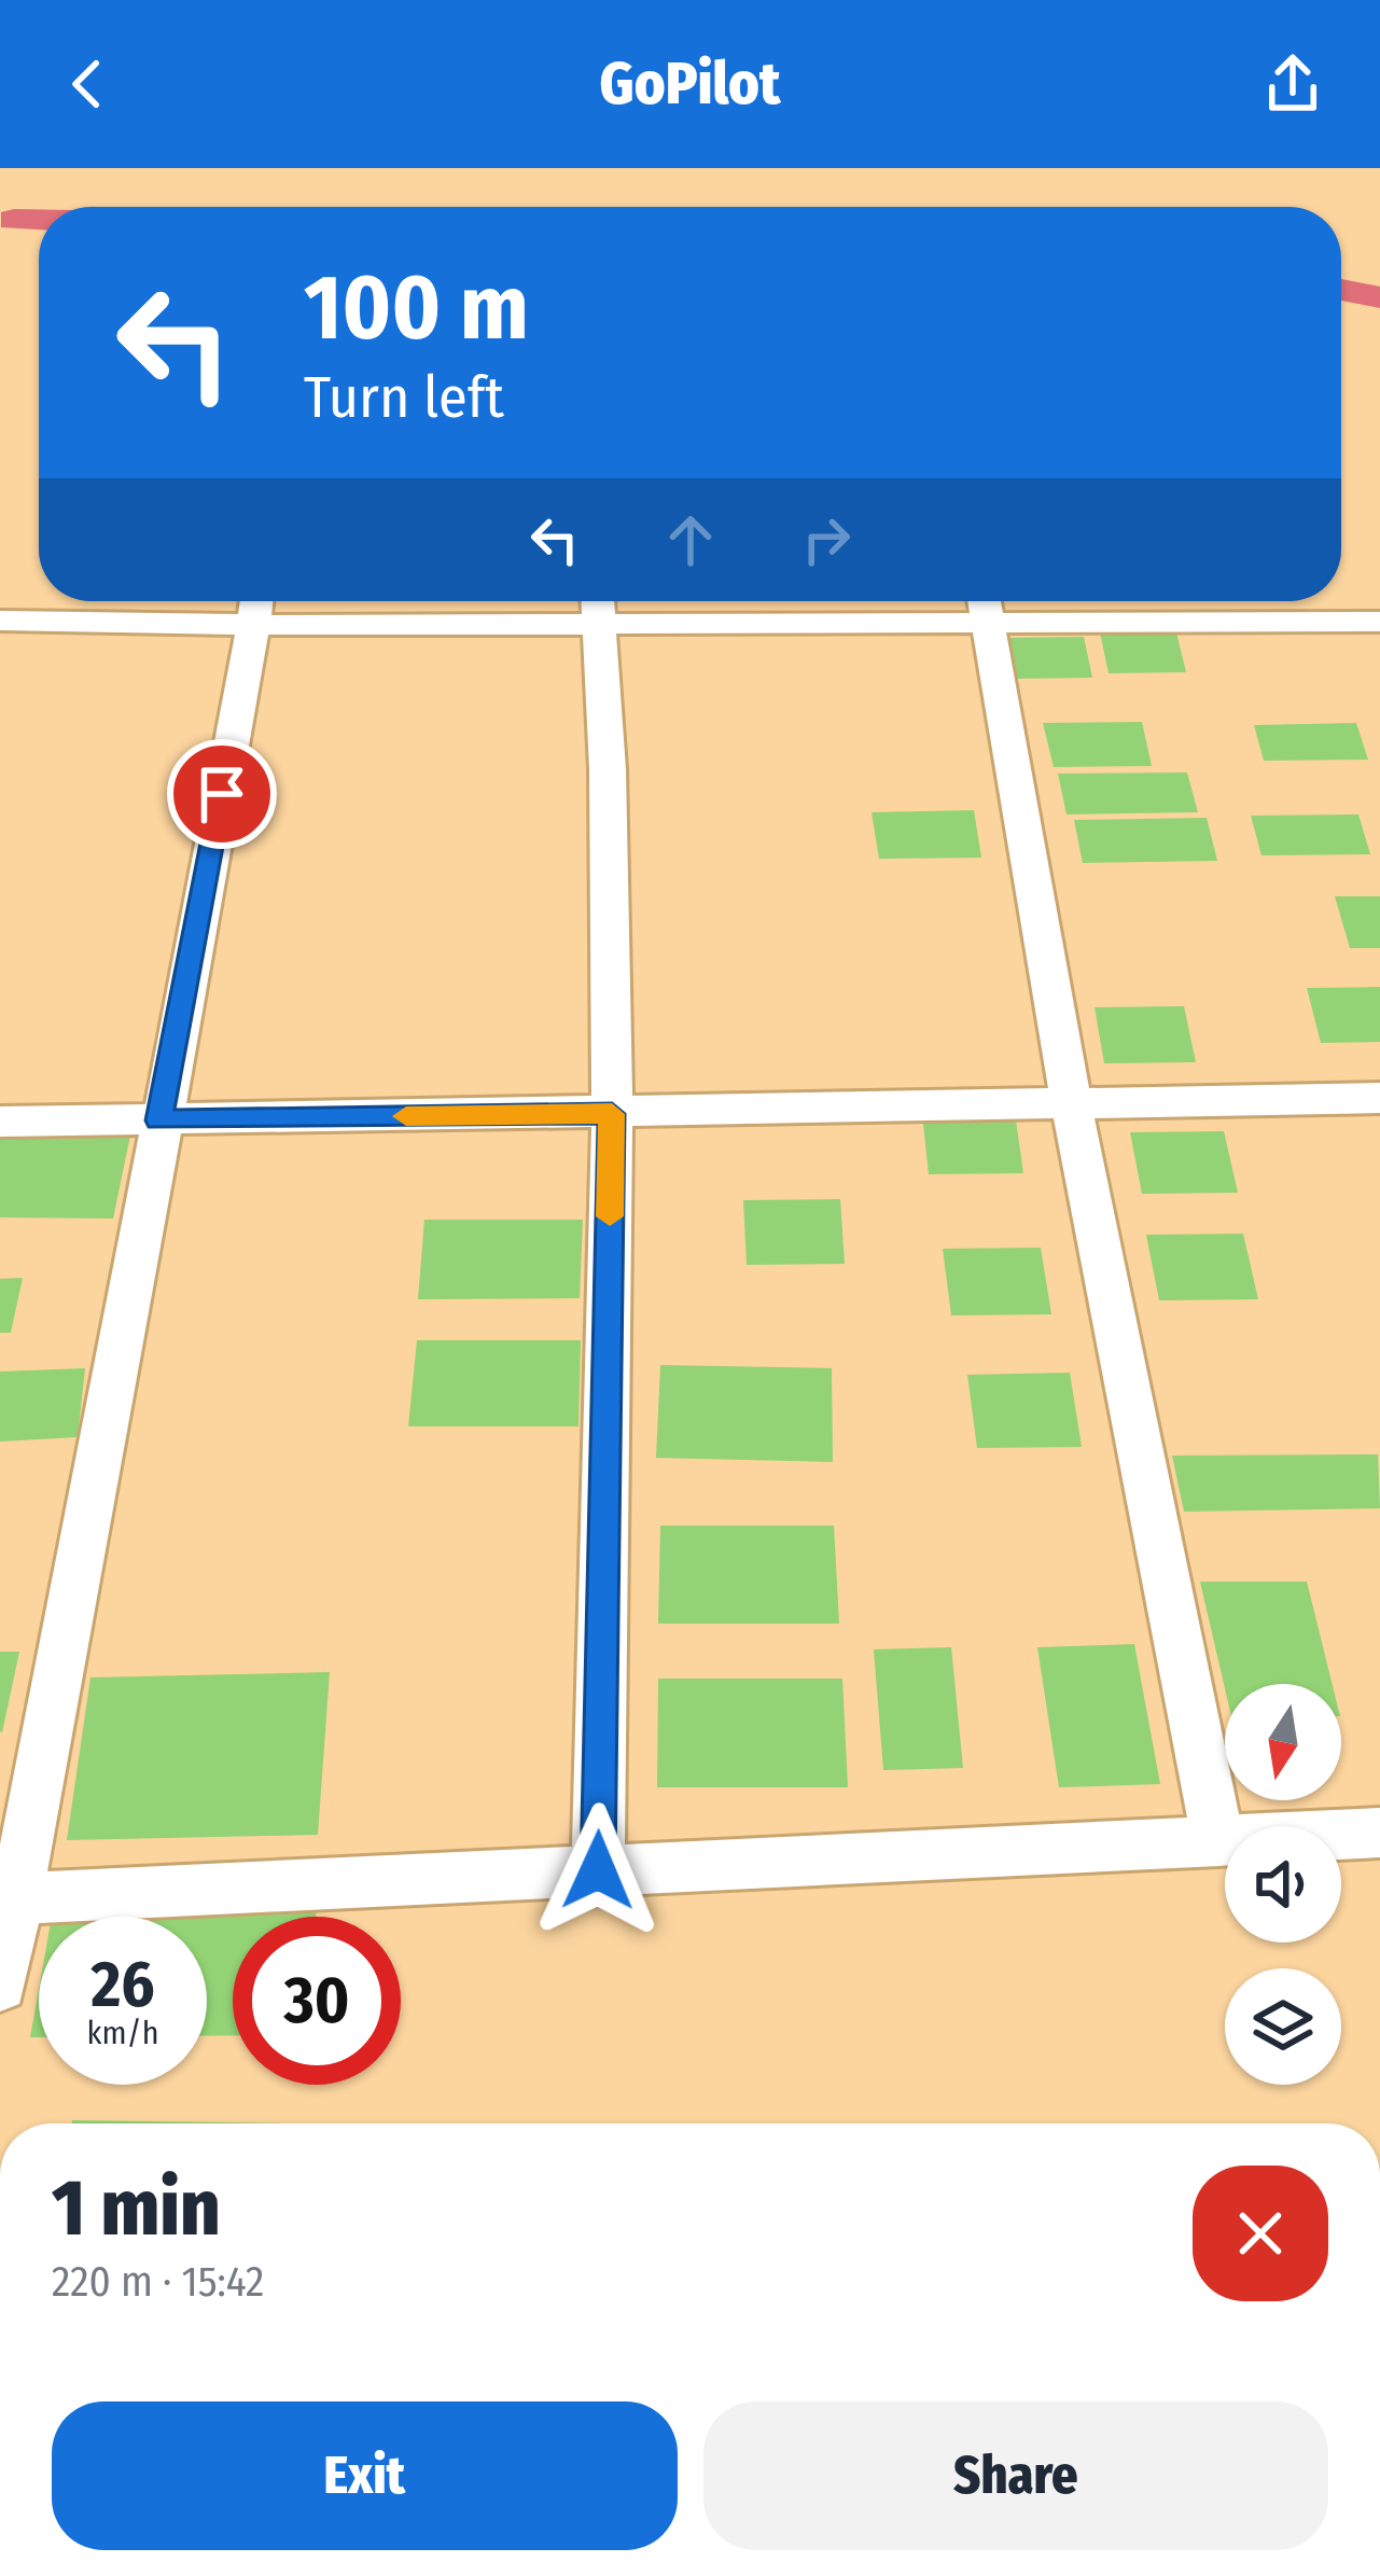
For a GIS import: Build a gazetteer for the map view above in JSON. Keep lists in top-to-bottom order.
{
  "north": "bottom",
  "page": {
    "header": "GoPilot",
    "turn": ["100 m", "Turn left"],
    "speed": "26 km/h",
    "limit": "30",
    "heading": ["1 min", "220 m · 15:42"],
    "buttons": ["Exit", "Share"]
  }
}
